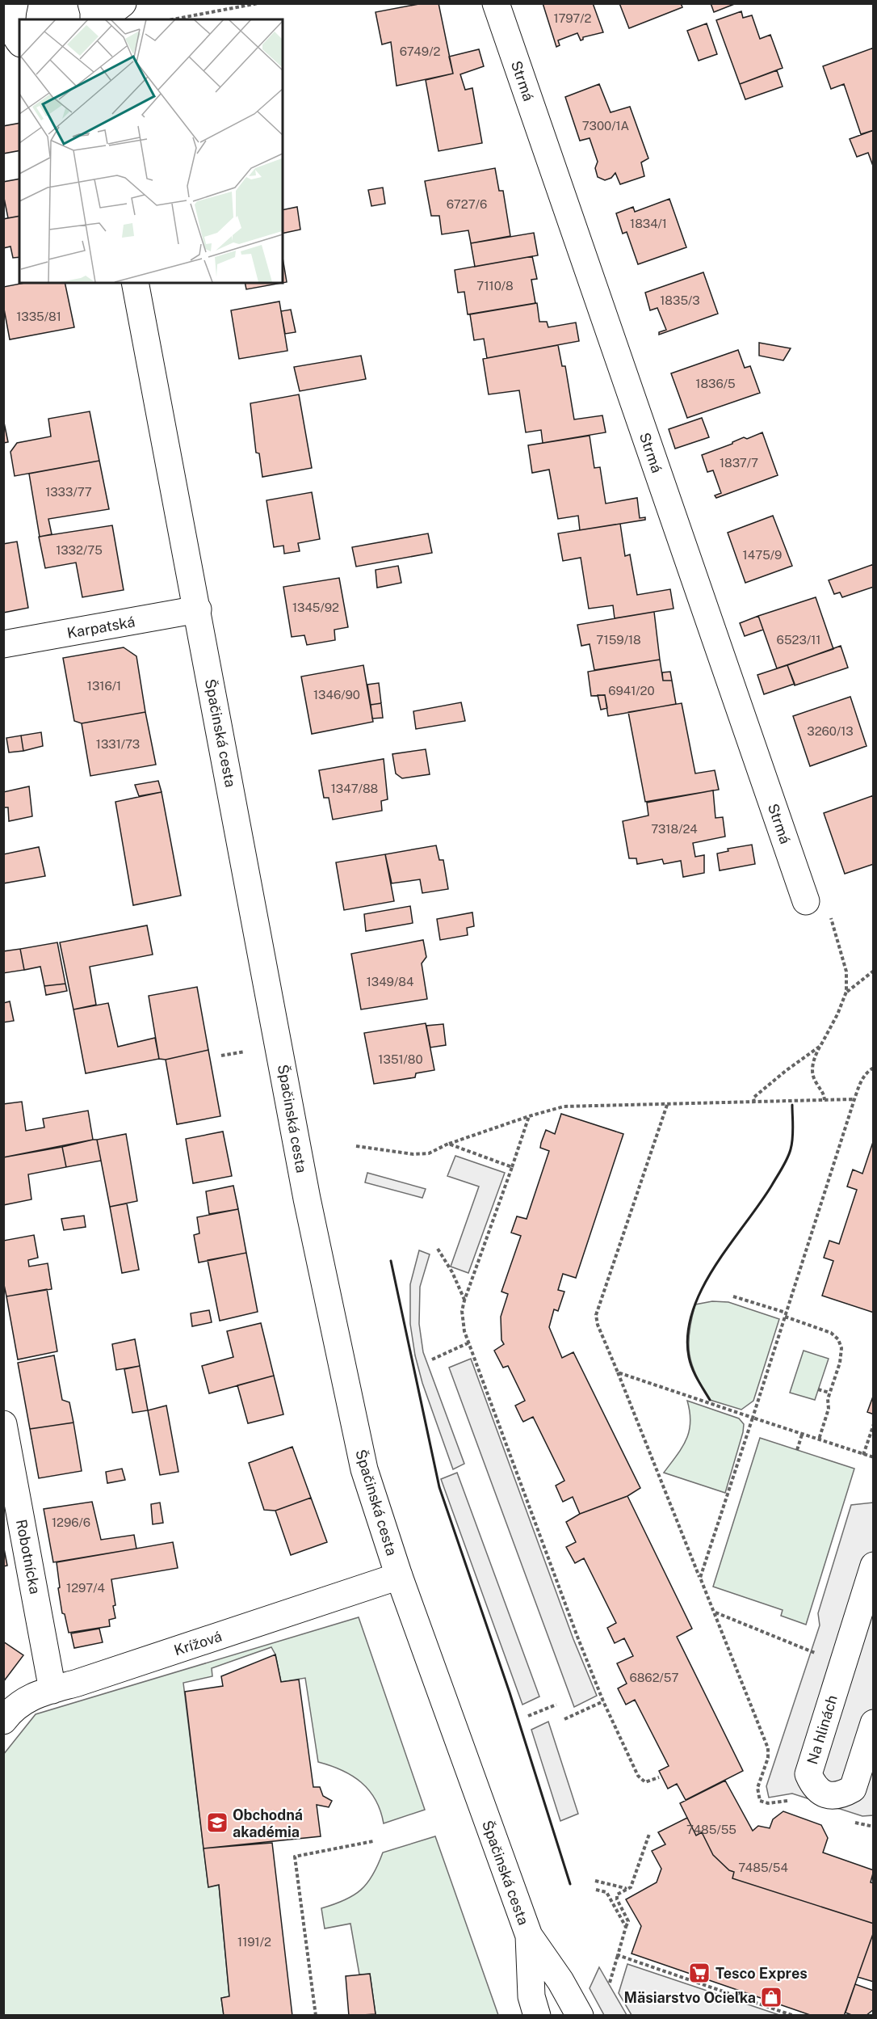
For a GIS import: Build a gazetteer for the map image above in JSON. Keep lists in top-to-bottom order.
{
  "streets": {
    "street": [
      "Strmá",
      "Karpatská",
      "Špačinská cesta",
      "Robotnícka",
      "Krížová",
      "Na hlinách"
    ]
  },
  "crossings": [
    ["Karpatská", "Špačinská cesta"],
    ["Špačinská cesta", "Krížová"],
    ["Robotnícka", "Krížová"]
  ],
  "places": {
    "school or university": ["Obchodná akadémia"],
    "supermarket": ["Tesco Expres"],
    "shop": ["Mäsiarstvo Ocieľka"]
  },
  "house_numbers": [
    "1797/2",
    "6749/2",
    "7300/1A",
    "6727/6",
    "1834/1",
    "7110/8",
    "1835/3",
    "1335/81",
    "1836/5",
    "1837/7",
    "1333/77",
    "1332/75",
    "1475/9",
    "1345/92",
    "7159/18",
    "6523/11",
    "1316/1",
    "6941/20",
    "1346/90",
    "3260/13",
    "1331/73",
    "1347/88",
    "7318/24",
    "1349/84",
    "1351/80",
    "1296/6",
    "1297/4",
    "6862/57",
    "7485/55",
    "7485/54",
    "1191/2"
  ]
}
